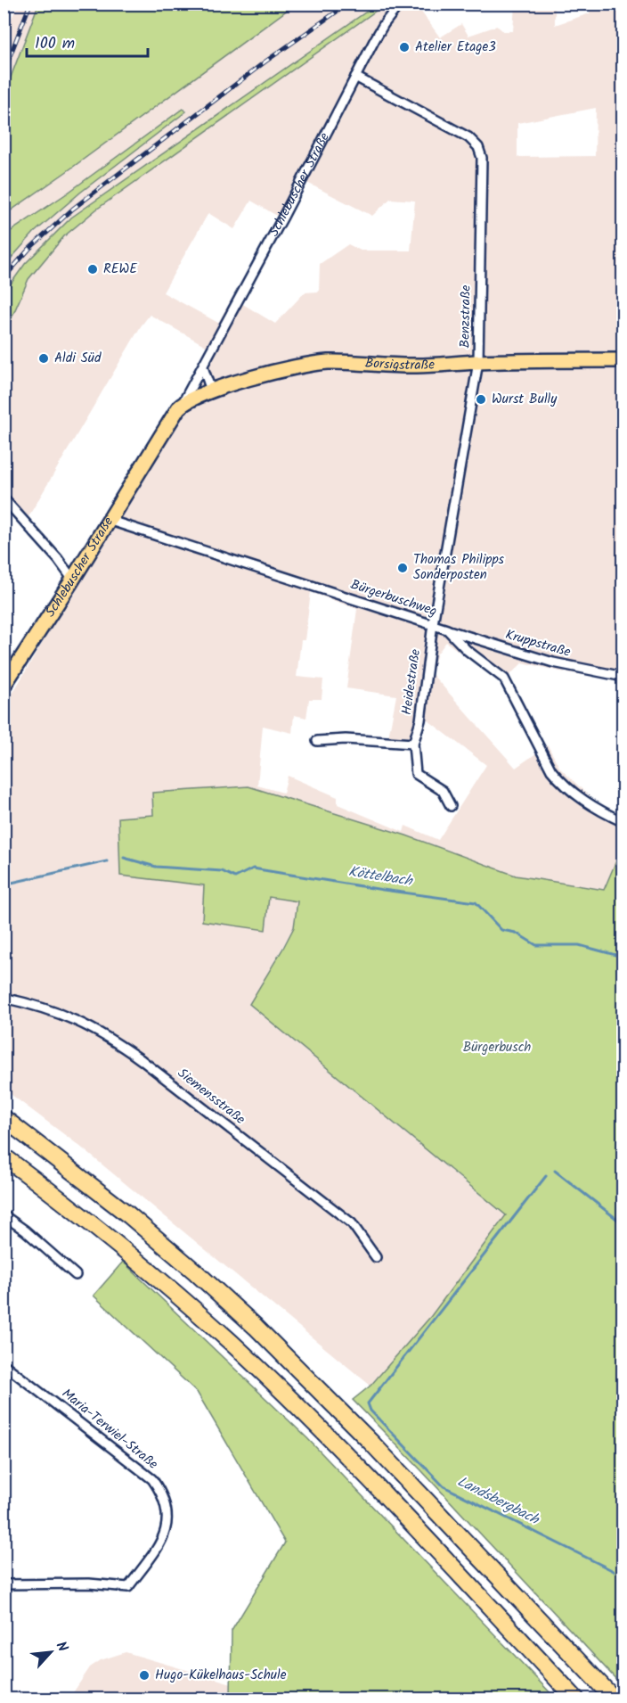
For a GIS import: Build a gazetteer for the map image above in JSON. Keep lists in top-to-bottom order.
{
  "streets": {
    "main road": ["Schlebuscher Straße", "Borsigstraße"],
    "street": [
      "Benzstraße",
      "Bürgerbuschweg",
      "Kruppstraße",
      "Heidestraße",
      "Siemensstraße",
      "Maria-Terwiel-Straße"
    ]
  },
  "crossings": [
    ["Schlebuscher Straße", "Benzstraße"],
    ["Schlebuscher Straße", "Borsigstraße"],
    ["Schlebuscher Straße", "Bürgerbuschweg"],
    ["Benzstraße", "Borsigstraße"],
    ["Benzstraße", "Bürgerbuschweg"],
    ["Benzstraße", "Heidestraße"],
    ["Bürgerbuschweg", "Kruppstraße"],
    ["Bürgerbuschweg", "Heidestraße"]
  ],
  "water": ["Köttelbach", "Landsbergbach"],
  "parks": ["Bürgerbusch"],
  "places": [
    "Atelier Etage3",
    "REWE",
    "Aldi Süd",
    "Wurst Bully",
    "Thomas Philipps Sonderposten",
    "Hugo-Kükelhaus-Schule"
  ],
  "scale_bar": "100 m",
  "north": "top right"
}
